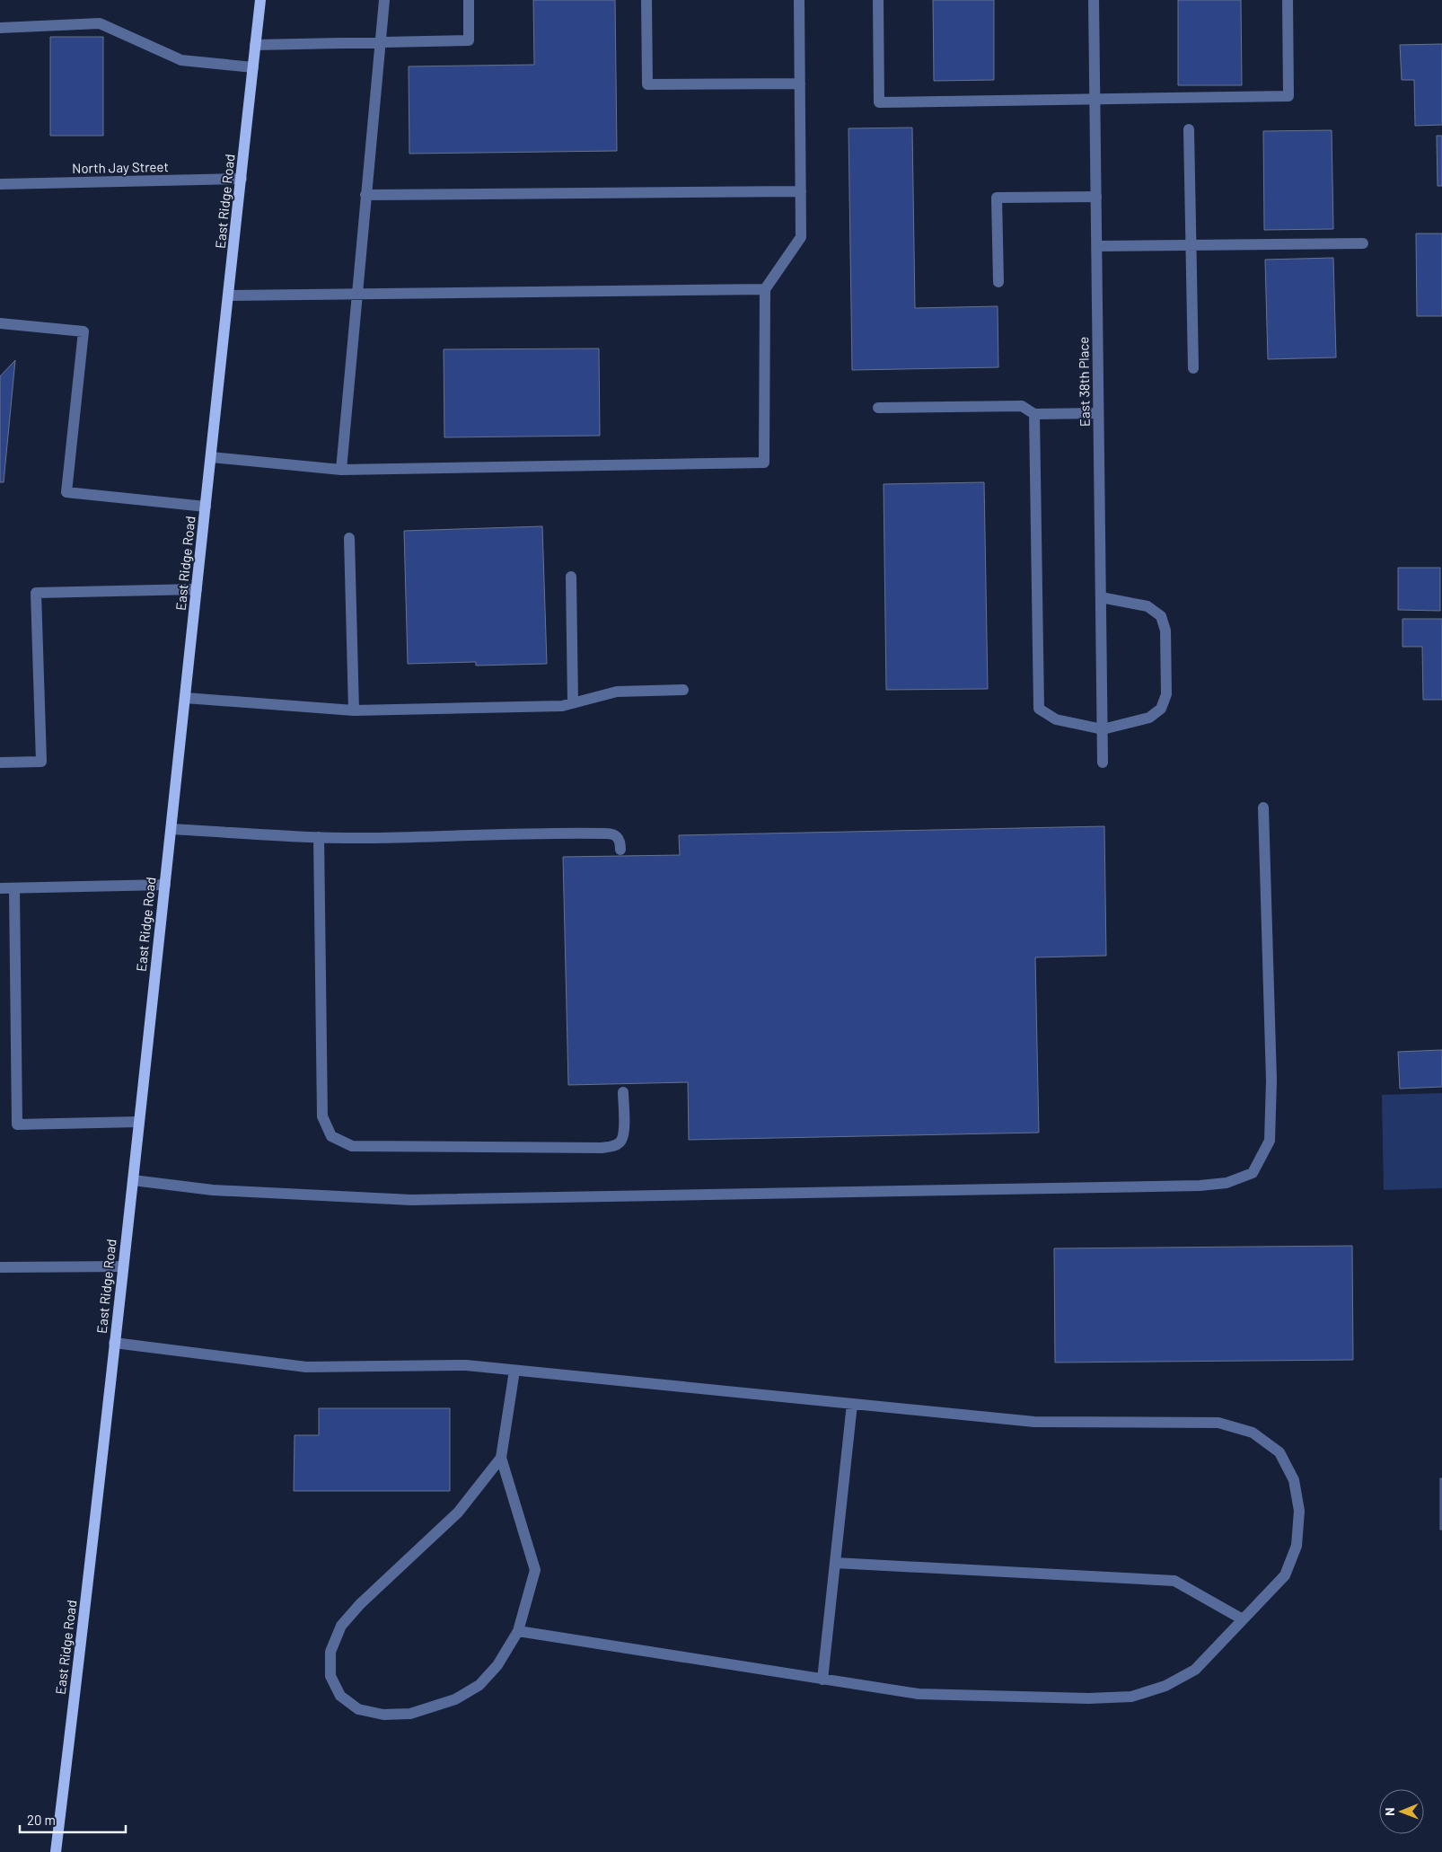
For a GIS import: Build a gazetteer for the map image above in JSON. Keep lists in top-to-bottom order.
{
  "streets": {
    "main road": ["East Ridge Road"],
    "street": ["North Jay Street", "East 38th Place"]
  },
  "crossings": [
    ["North Jay Street", "East Ridge Road"]
  ],
  "scale_bar": "20 m",
  "north": "left"
}
